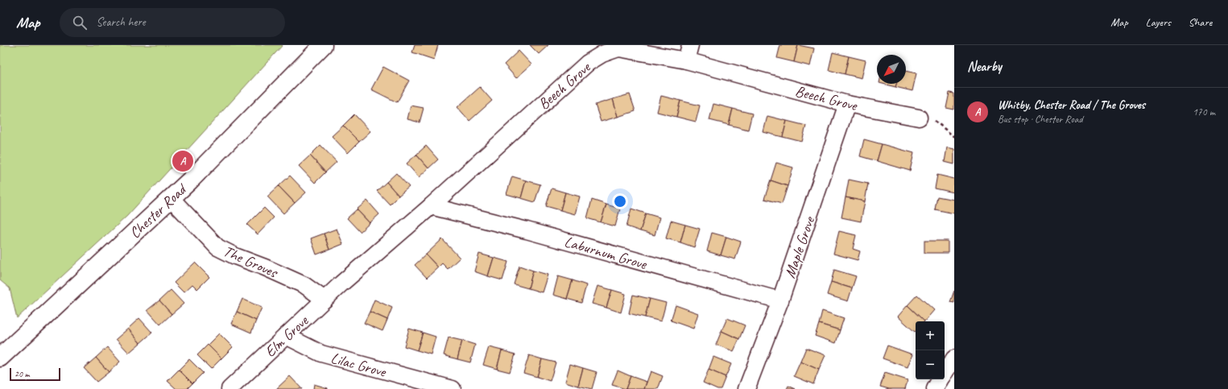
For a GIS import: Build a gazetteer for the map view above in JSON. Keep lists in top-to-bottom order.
{
  "streets": {
    "main road": ["Chester Road"],
    "street": [
      "Beech Grove",
      "Maple Grove",
      "Laburnum Grove",
      "The Groves",
      "Elm Grove",
      "Lilac Grove"
    ]
  },
  "crossings": [
    ["Beech Grove", "Maple Grove"],
    ["Beech Grove", "Laburnum Grove"],
    ["Beech Grove", "Elm Grove"],
    ["Chester Road", "The Groves"],
    ["Maple Grove", "Laburnum Grove"],
    ["The Groves", "Elm Grove"],
    ["Elm Grove", "Lilac Grove"]
  ],
  "scale_bar": "20 m",
  "north": "bottom left",
  "page": {
    "header": "Map",
    "search": "Search here",
    "nav": ["Map", "Layers", "Share"],
    "heading": "Nearby",
    "list": [
      {
        "mark": "A",
        "name": "Whitby, Chester Road / The Groves",
        "note": "Bus stop · Chester Road",
        "value": "170 m"
      }
    ],
    "pins": "A",
    "map_buttons": ["+", "−"],
    "scale": "20 m"
  }
}
